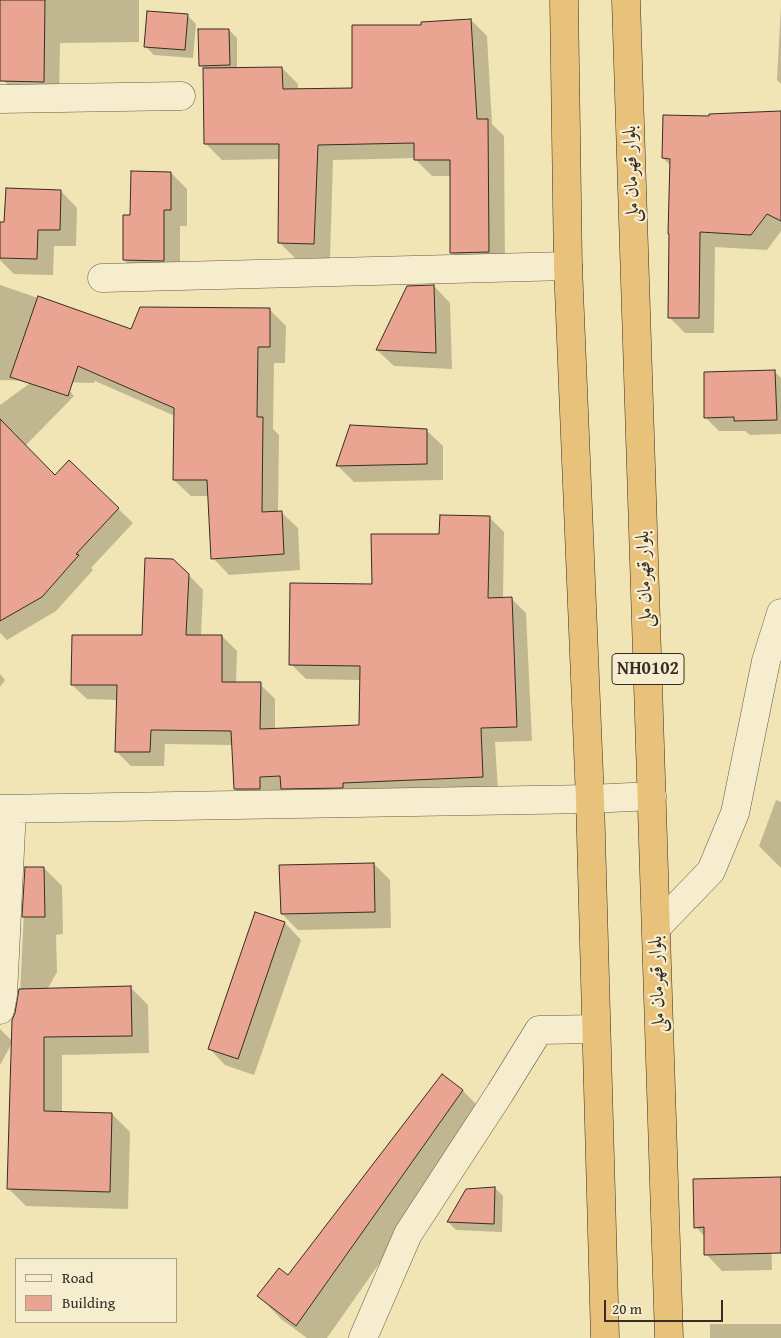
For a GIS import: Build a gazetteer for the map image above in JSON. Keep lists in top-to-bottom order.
{
  "streets": {
    "highway": ["بلوار قهرمان ملی", "NH0102"]
  },
  "legend": ["Road", "Building"],
  "scale_bar": "20 m"
}
